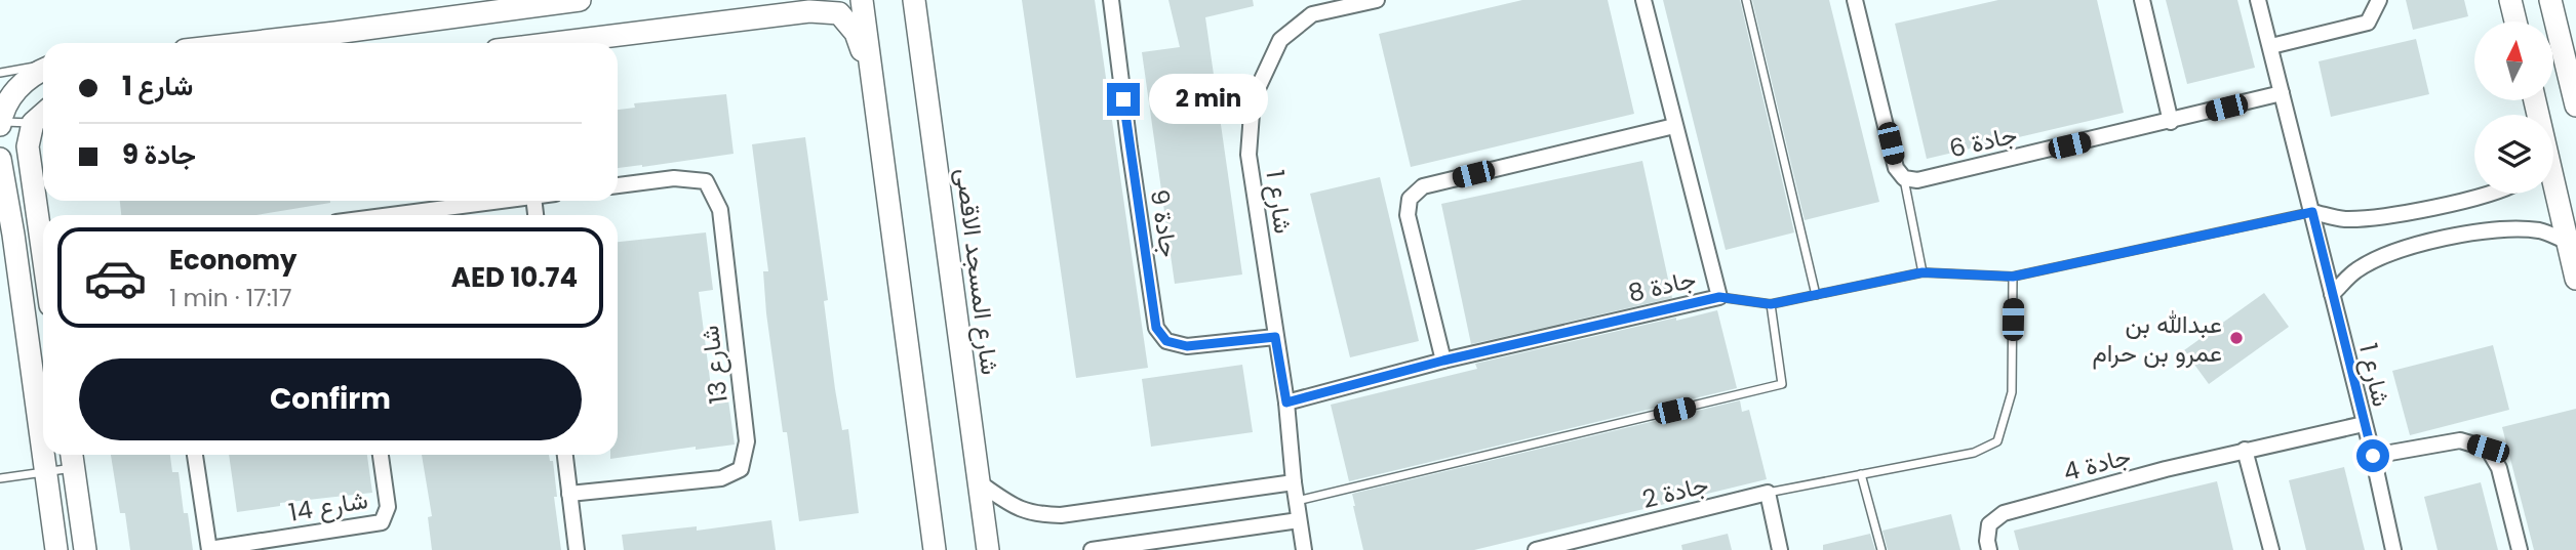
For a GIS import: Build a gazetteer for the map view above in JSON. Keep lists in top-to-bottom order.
{
  "streets": {
    "street": [
      "جادة 6",
      "شارع 1",
      "جادة 9",
      "شارع المسجد الاقصى",
      "جادة 8",
      "شارع 13",
      "جادة 4",
      "جادة 2",
      "شارع 14"
    ]
  },
  "crossings": [
    ["جادة 6", "شارع 1"],
    ["شارع 1", "جادة 9"],
    ["شارع 1", "جادة 8"],
    ["شارع 1", "جادة 4"]
  ],
  "places": ["عبدالله بن عمرو بن حرام"],
  "north": "top",
  "page": {
    "banner": ["شارع 1", "جادة 9"],
    "bubble": "2 min",
    "list": [
      {
        "name": "Economy",
        "note": "1 min · 17:17",
        "value": "AED 10.74"
      }
    ],
    "buttons": "Confirm"
  }
}
